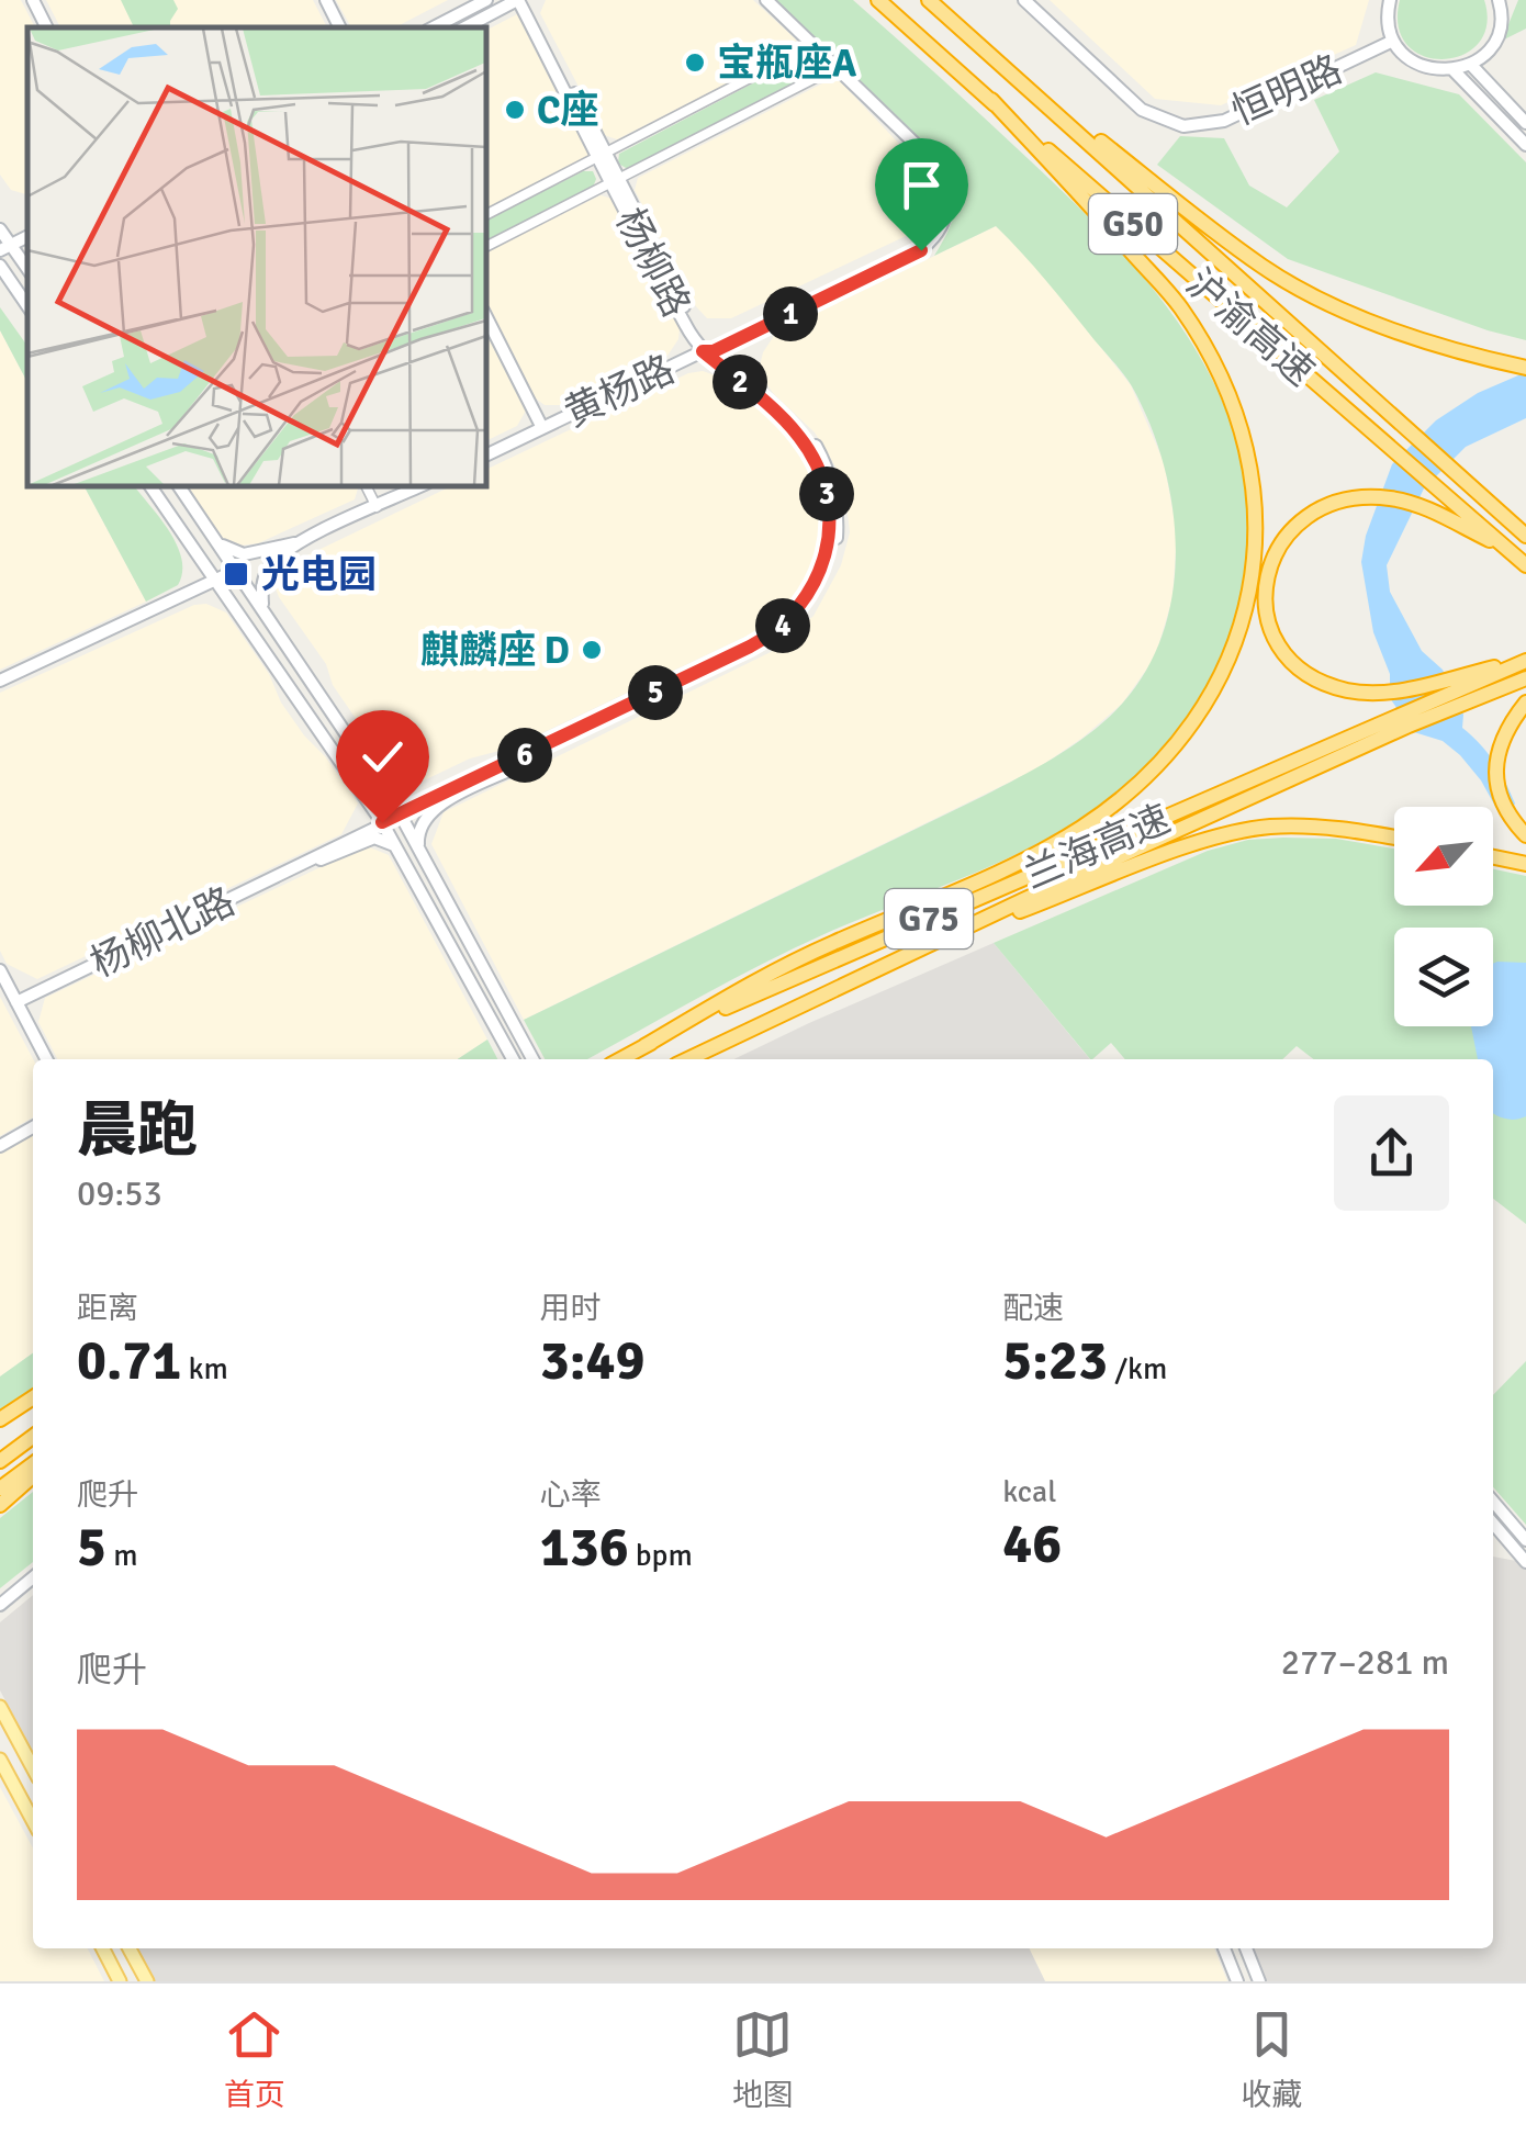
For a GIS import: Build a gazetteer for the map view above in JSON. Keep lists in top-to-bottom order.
{
  "streets": {
    "highway": [
      "G50",
      "沪渝高速",
      "兰海高速",
      "G75"
    ],
    "street": [
      "恒明路",
      "杨柳路",
      "黄杨路",
      "杨柳北路"
    ]
  },
  "crossings": [
    ["杨柳路", "黄杨路"],
    ["杨柳路", "杨柳北路"]
  ],
  "places": {
    "other": ["宝瓶座A", "C座", "麒麟座 D"],
    "transit": ["光电园"]
  },
  "north": "bottom left",
  "page": {
    "pins": [
      "1",
      "2",
      "3",
      "4",
      "5",
      "6"
    ],
    "heading": ["晨跑", "09:53"],
    "stats": [
      ["距离", "0.71 km"],
      ["用时", "3:49"],
      ["配速", "5:23 /km"],
      ["爬升", "5 m"],
      ["心率", "136 bpm"],
      ["kcal", "46"]
    ],
    "chart": ["爬升", "277–281 m"],
    "tabs": ["首页", "地图", "收藏"]
  }
}
